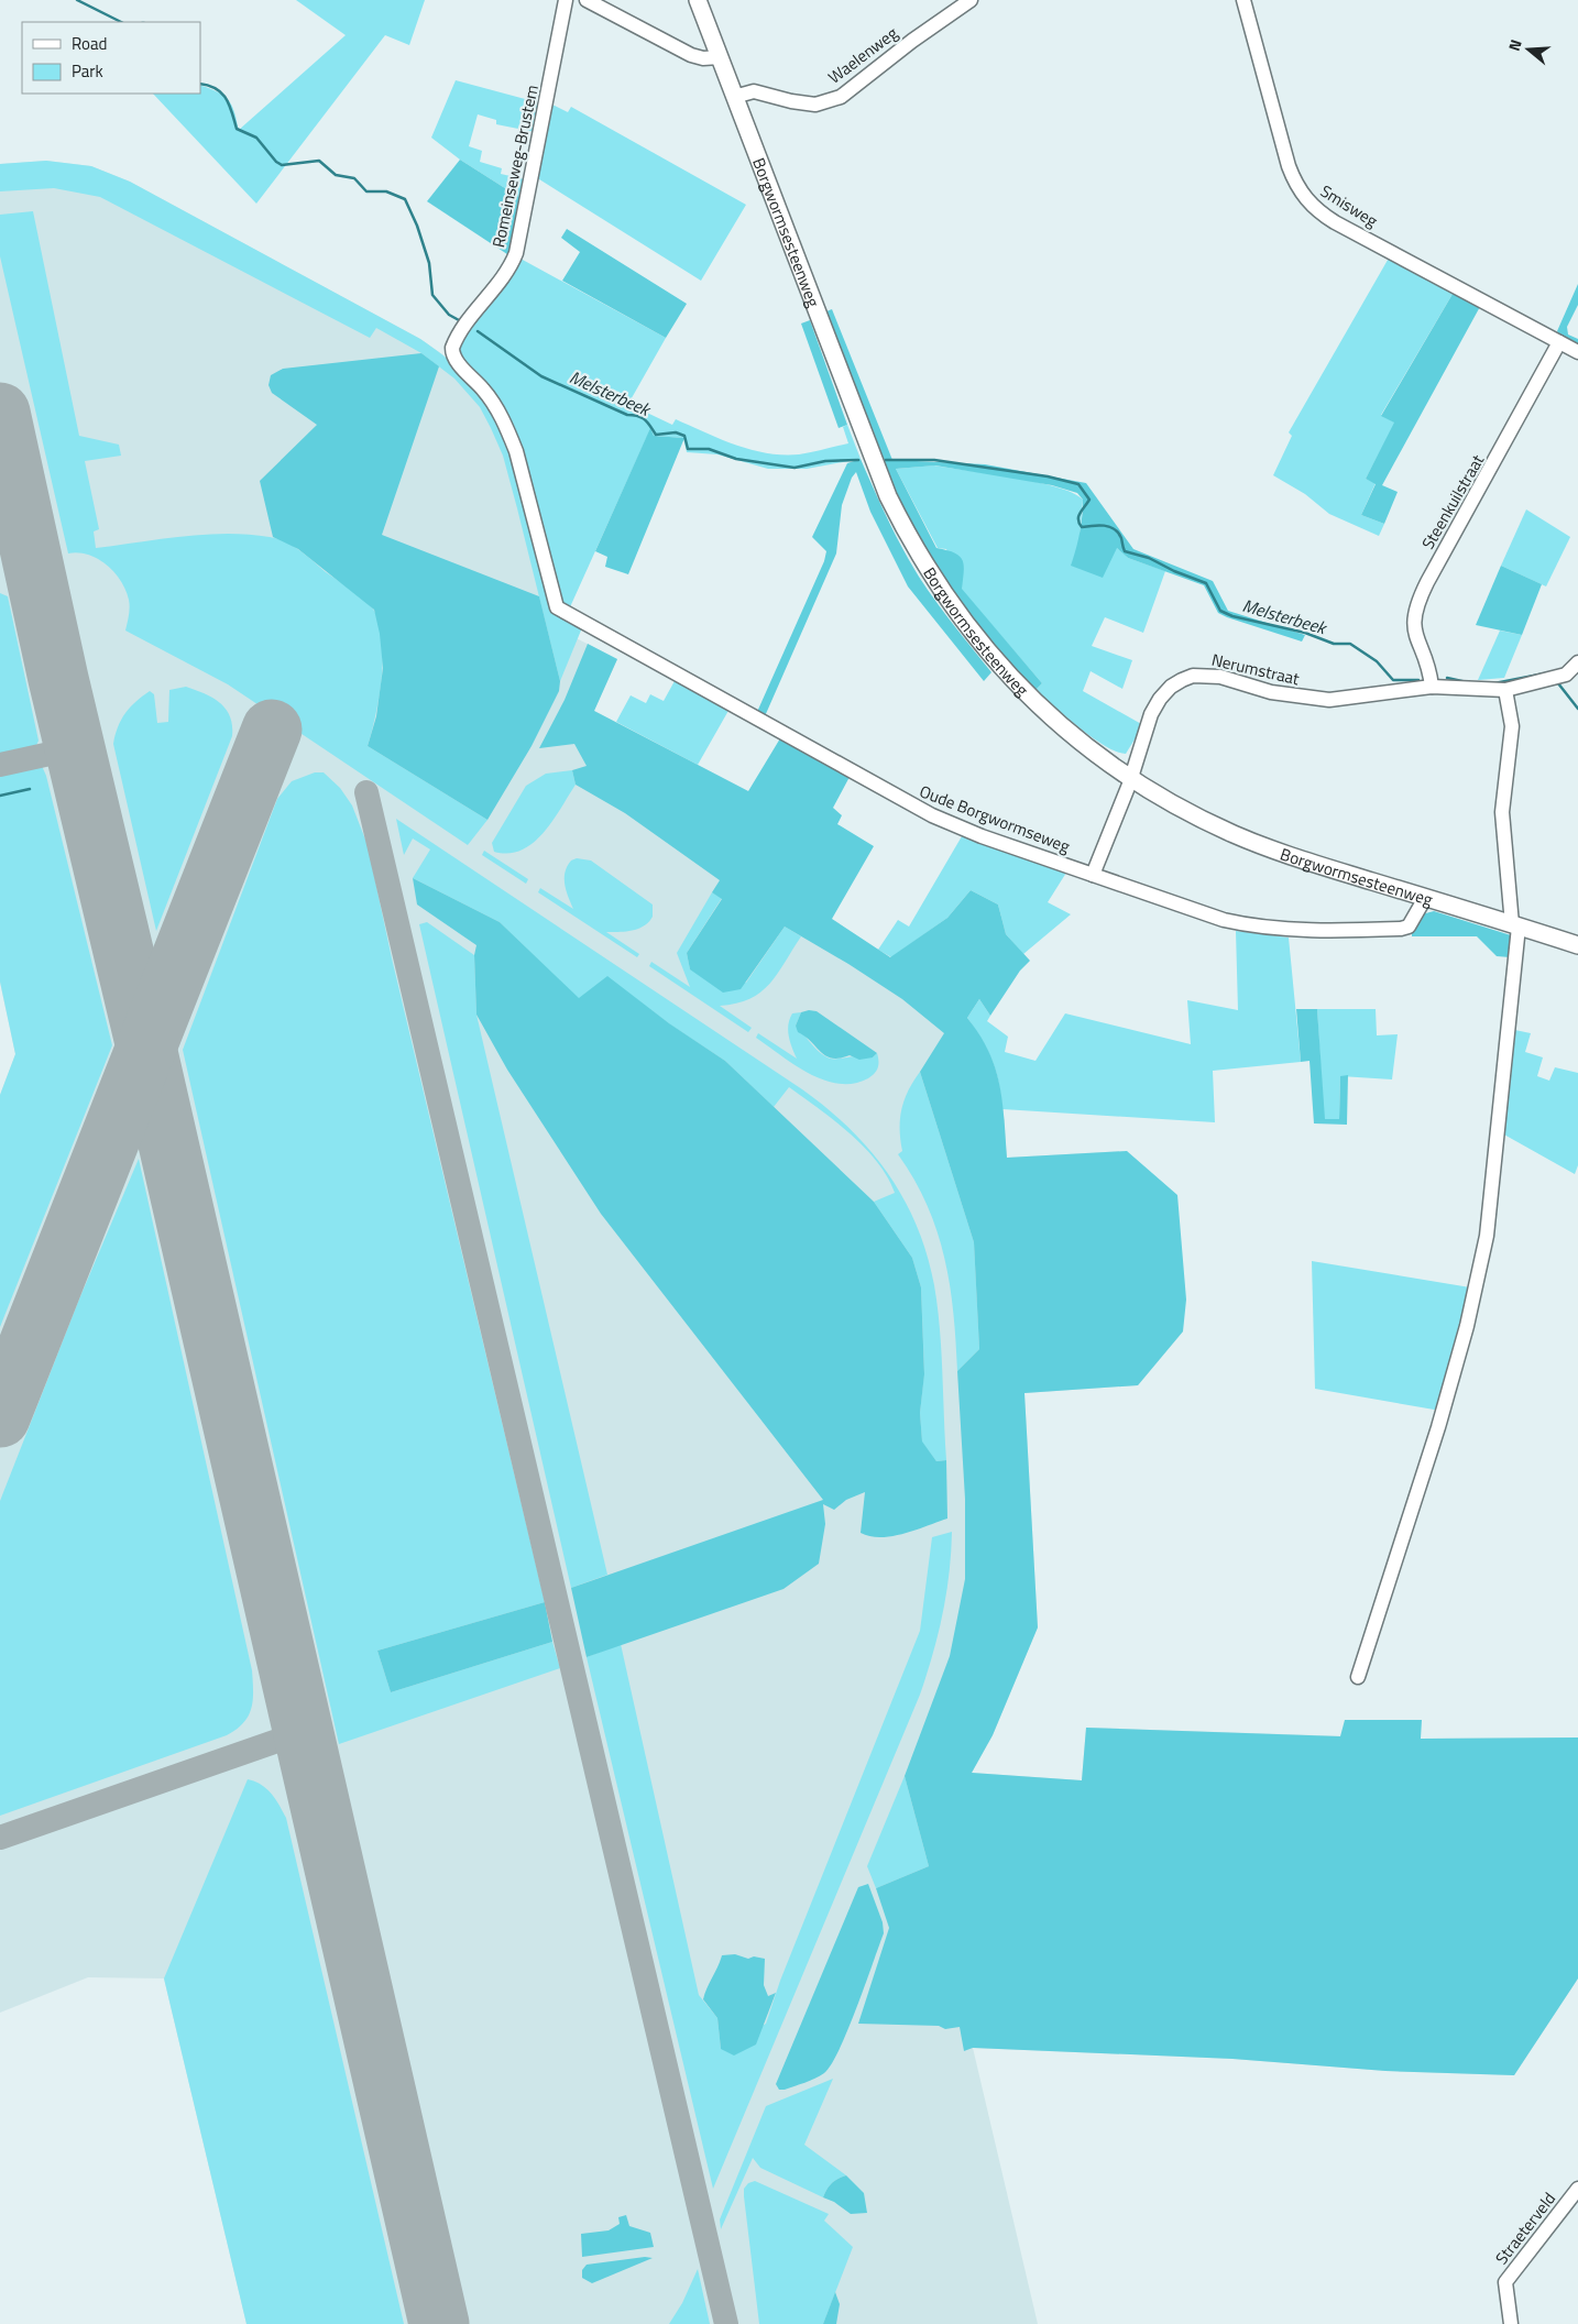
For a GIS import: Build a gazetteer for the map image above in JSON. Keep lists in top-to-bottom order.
{
  "streets": {
    "main road": ["Borgwormsesteenweg"],
    "street": [
      "Waelenweg",
      "Romeinseweg-Brustem",
      "Smisweg",
      "Steenkuilstraat",
      "Nerumstraat",
      "Oude Borgwormseweg",
      "Straeterveld"
    ]
  },
  "crossings": [
    ["Waelenweg", "Borgwormsesteenweg"],
    ["Romeinseweg-Brustem", "Oude Borgwormseweg"],
    ["Smisweg", "Steenkuilstraat"],
    ["Borgwormsesteenweg", "Nerumstraat"],
    ["Borgwormsesteenweg", "Oude Borgwormseweg"],
    ["Steenkuilstraat", "Nerumstraat"],
    ["Nerumstraat", "Oude Borgwormseweg"]
  ],
  "water": ["Melsterbeek"],
  "legend": ["Road", "Park"],
  "north": "left"
}
